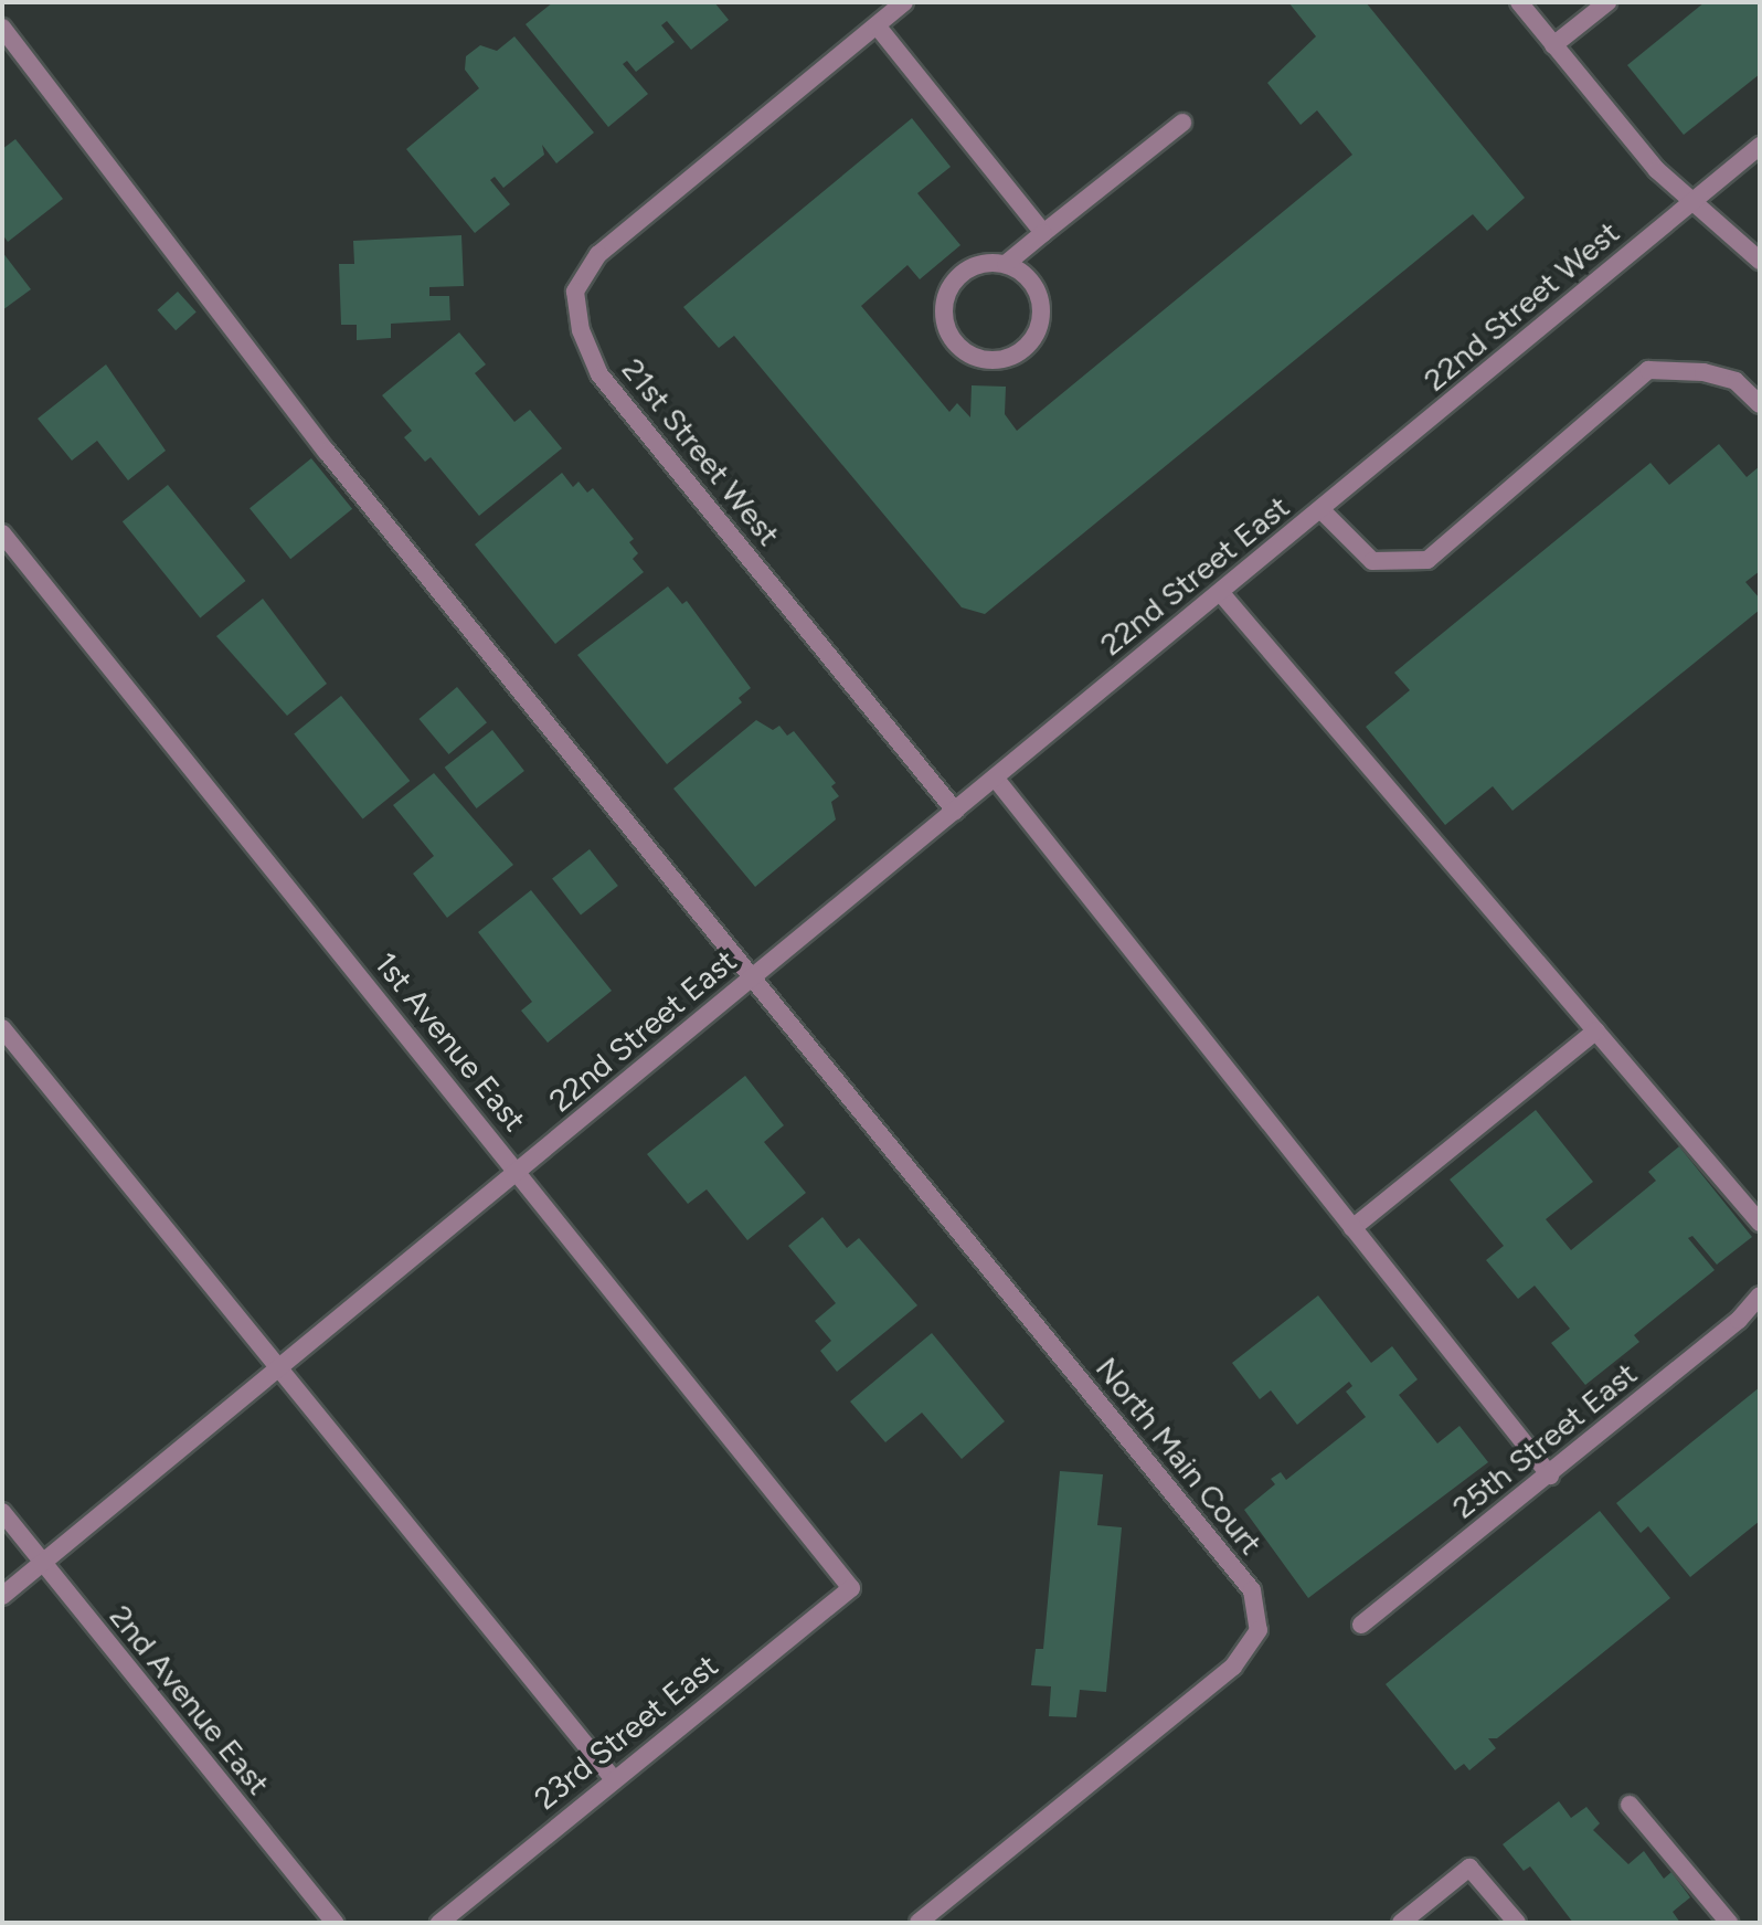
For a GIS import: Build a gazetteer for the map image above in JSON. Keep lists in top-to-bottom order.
{
  "streets": {
    "street": [
      "22nd Street West",
      "21st Street West",
      "22nd Street East",
      "1st Avenue East",
      "25th Street East",
      "North Main Court",
      "2nd Avenue East",
      "23rd Street East"
    ]
  },
  "crossings": [
    ["22nd Street West", "22nd Street East"],
    ["21st Street West", "22nd Street East"],
    ["22nd Street East", "1st Avenue East"],
    ["22nd Street East", "North Main Court"],
    ["22nd Street East", "2nd Avenue East"],
    ["1st Avenue East", "23rd Street East"]
  ]
}
